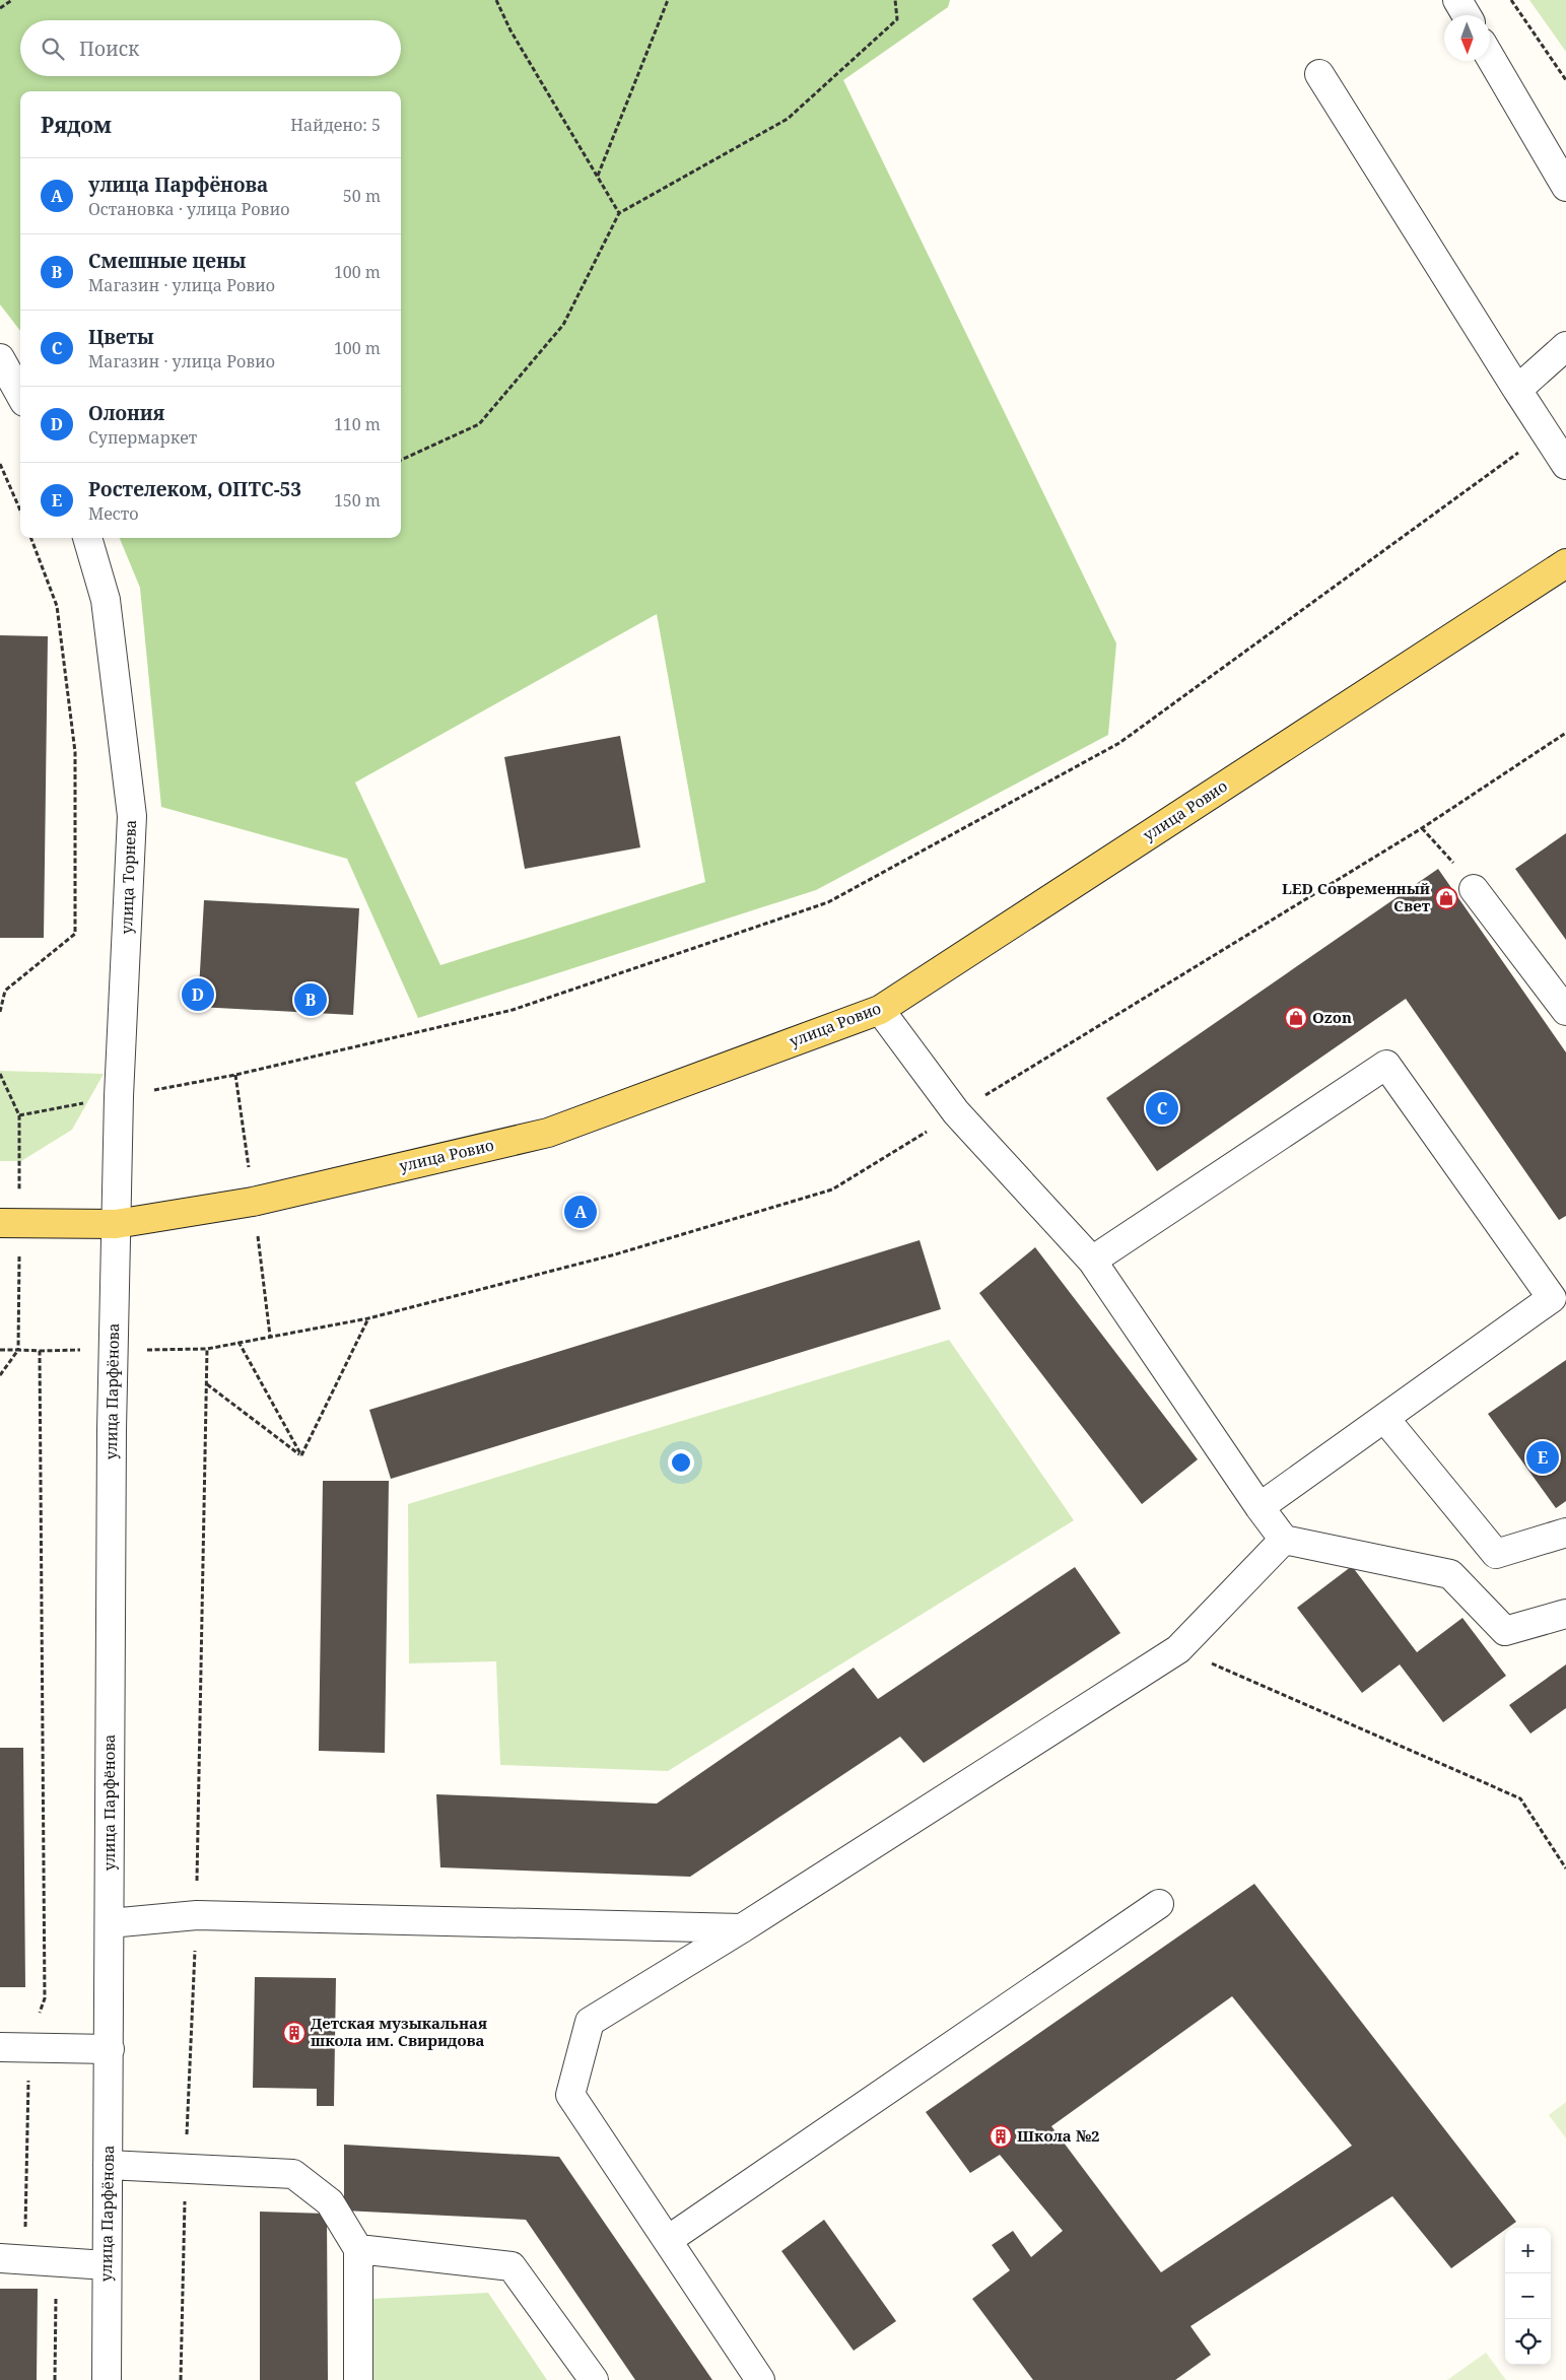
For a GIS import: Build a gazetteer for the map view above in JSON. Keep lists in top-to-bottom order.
{
  "streets": {
    "main road": ["улица Ровио"],
    "street": ["улица Торнева", "улица Парфёнова"]
  },
  "crossings": [
    ["улица Ровио", "улица Торнева"],
    ["улица Ровио", "улица Парфёнова"],
    ["улица Торнева", "улица Парфёнова"]
  ],
  "places": {
    "shop": ["LED Современный Свет", "Ozon"],
    "building": ["Детская музыкальная школа им. Свиридова", "Школа №2"]
  },
  "north": "bottom",
  "page": {
    "search": "Поиск",
    "heading": ["Рядом", "Найдено: 5"],
    "list": [
      {
        "mark": "A",
        "name": "улица Парфёнова",
        "note": "Остановка · улица Ровио",
        "value": "50 m"
      },
      {
        "mark": "B",
        "name": "Смешные цены",
        "note": "Магазин · улица Ровио",
        "value": "100 m"
      },
      {
        "mark": "C",
        "name": "Цветы",
        "note": "Магазин · улица Ровио",
        "value": "100 m"
      },
      {
        "mark": "D",
        "name": "Олония",
        "note": "Супермаркет",
        "value": "110 m"
      },
      {
        "mark": "E",
        "name": "Ростелеком, ОПТС-53",
        "note": "Место",
        "value": "150 m"
      }
    ],
    "pins": [
      "D",
      "B",
      "C",
      "A",
      "E"
    ],
    "map_buttons": ["+", "−"]
  }
}
